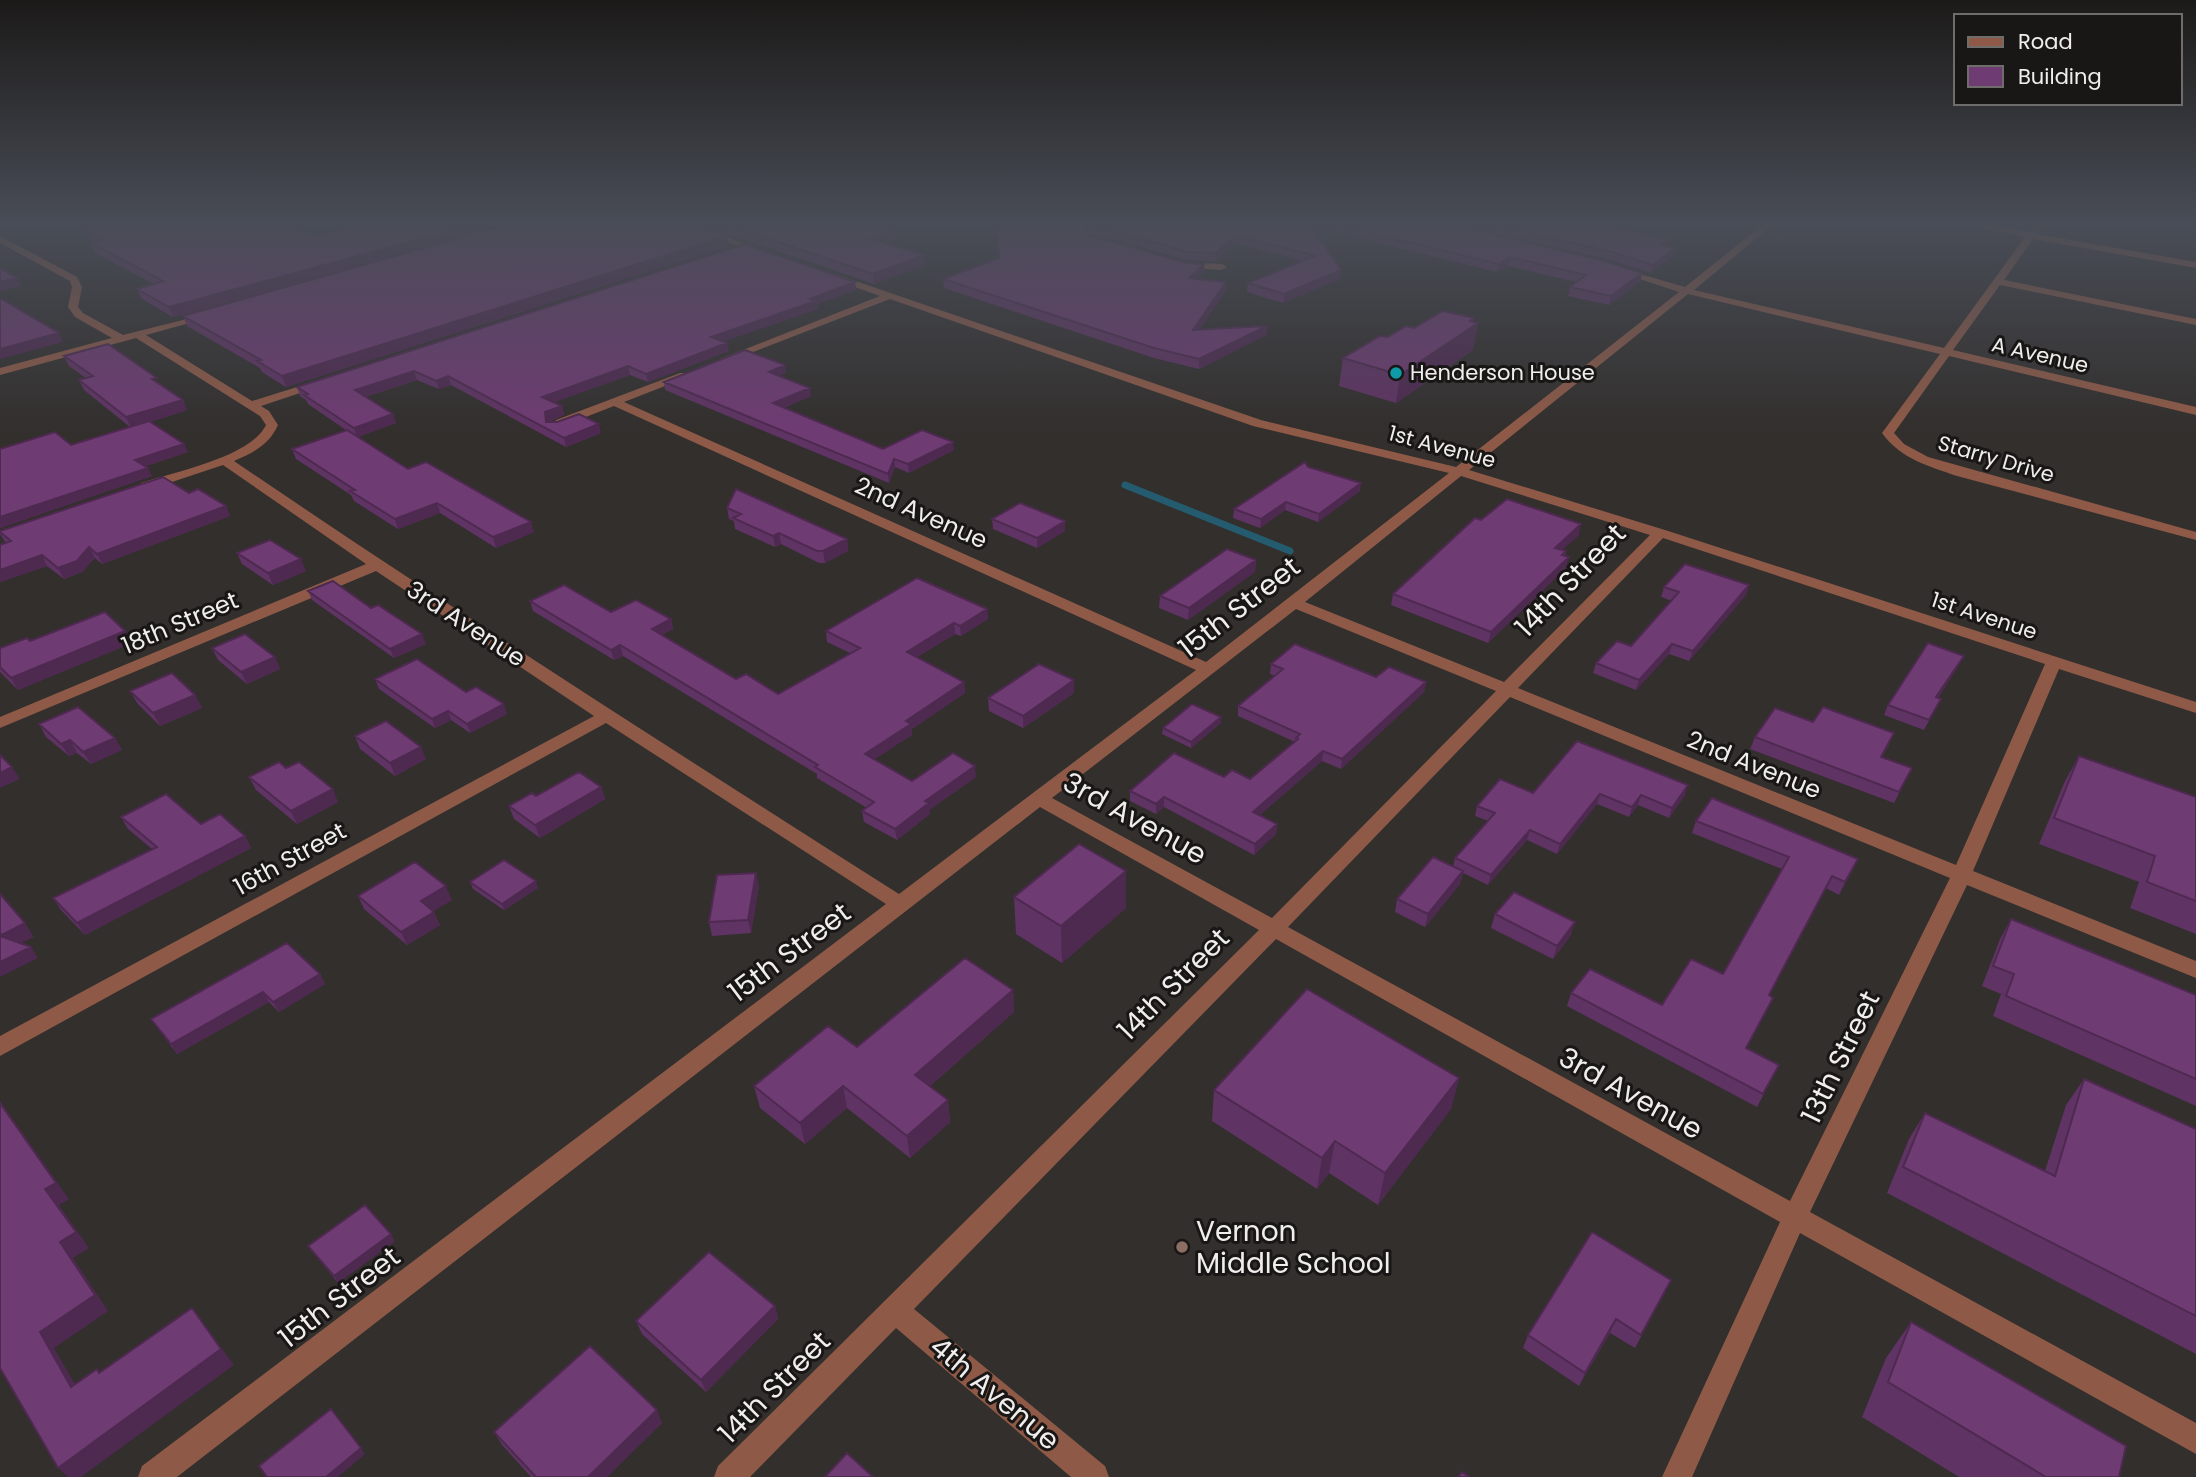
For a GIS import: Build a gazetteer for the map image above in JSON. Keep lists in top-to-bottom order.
{
  "streets": {
    "street": [
      "A Avenue",
      "1st Avenue",
      "Starry Drive",
      "2nd Avenue",
      "14th Street",
      "15th Street",
      "18th Street",
      "3rd Avenue",
      "16th Street",
      "13th Street",
      "4th Avenue"
    ]
  },
  "crossings": [
    ["A Avenue", "Starry Drive"],
    ["1st Avenue", "14th Street"],
    ["1st Avenue", "15th Street"],
    ["1st Avenue", "13th Street"],
    ["2nd Avenue", "14th Street"],
    ["2nd Avenue", "15th Street"],
    ["2nd Avenue", "13th Street"],
    ["14th Street", "3rd Avenue"],
    ["14th Street", "4th Avenue"],
    ["15th Street", "3rd Avenue"],
    ["18th Street", "3rd Avenue"],
    ["3rd Avenue", "16th Street"],
    ["3rd Avenue", "13th Street"]
  ],
  "places": ["Henderson House", "Vernon Middle School"],
  "legend": ["Road", "Building"]
}
